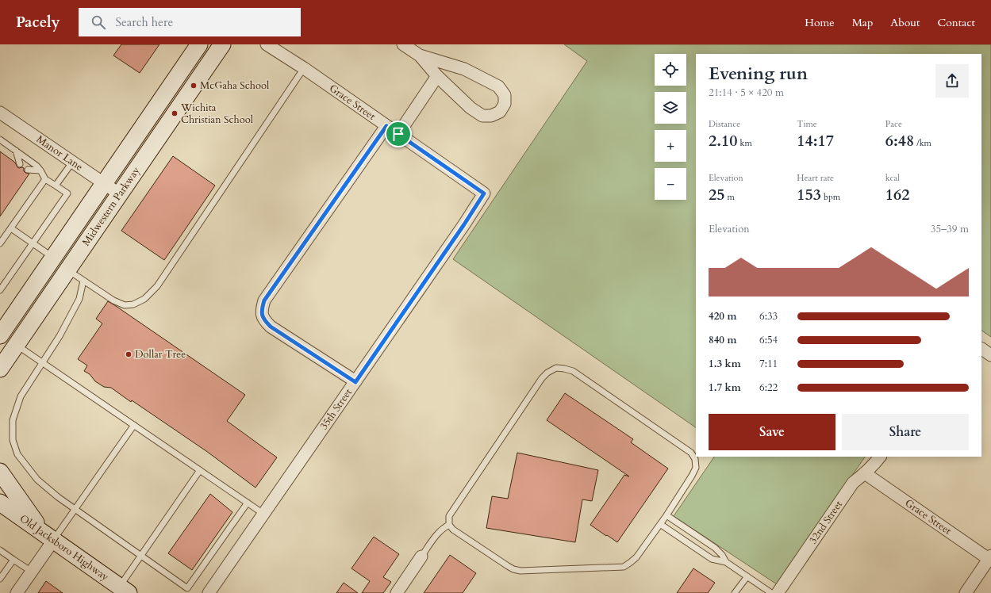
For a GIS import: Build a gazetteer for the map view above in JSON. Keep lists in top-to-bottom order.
{
  "streets": {
    "main road": ["Midwestern Parkway", "Old Jacksboro Highway"],
    "street": [
      "Grace Street",
      "Manor Lane",
      "35th Street",
      "32nd Street"
    ]
  },
  "crossings": [
    ["Grace Street", "35th Street"],
    ["Grace Street", "32nd Street"],
    ["Manor Lane", "Midwestern Parkway"]
  ],
  "places": ["McGaha School", "Wichita Christian School", "Dollar Tree"],
  "page": {
    "header": "Pacely",
    "search": "Search here",
    "nav": [
      "Home",
      "Map",
      "About",
      "Contact"
    ],
    "map_buttons": ["+", "−"],
    "heading": ["Evening run", "21:14 · 5 × 420 m"],
    "stats": [
      ["Distance", "2.10 km"],
      ["Time", "14:17"],
      ["Pace", "6:48 /km"],
      ["Elevation", "25 m"],
      ["Heart rate", "153 bpm"],
      ["kcal", "162"]
    ],
    "chart": ["Elevation", "35–39 m"],
    "list": [
      {
        "name": "420 m",
        "note": "6:33"
      },
      {
        "name": "840 m",
        "note": "6:54"
      },
      {
        "name": "1.3 km",
        "note": "7:11"
      },
      {
        "name": "1.7 km",
        "note": "6:22"
      }
    ],
    "buttons": ["Save", "Share"]
  }
}
